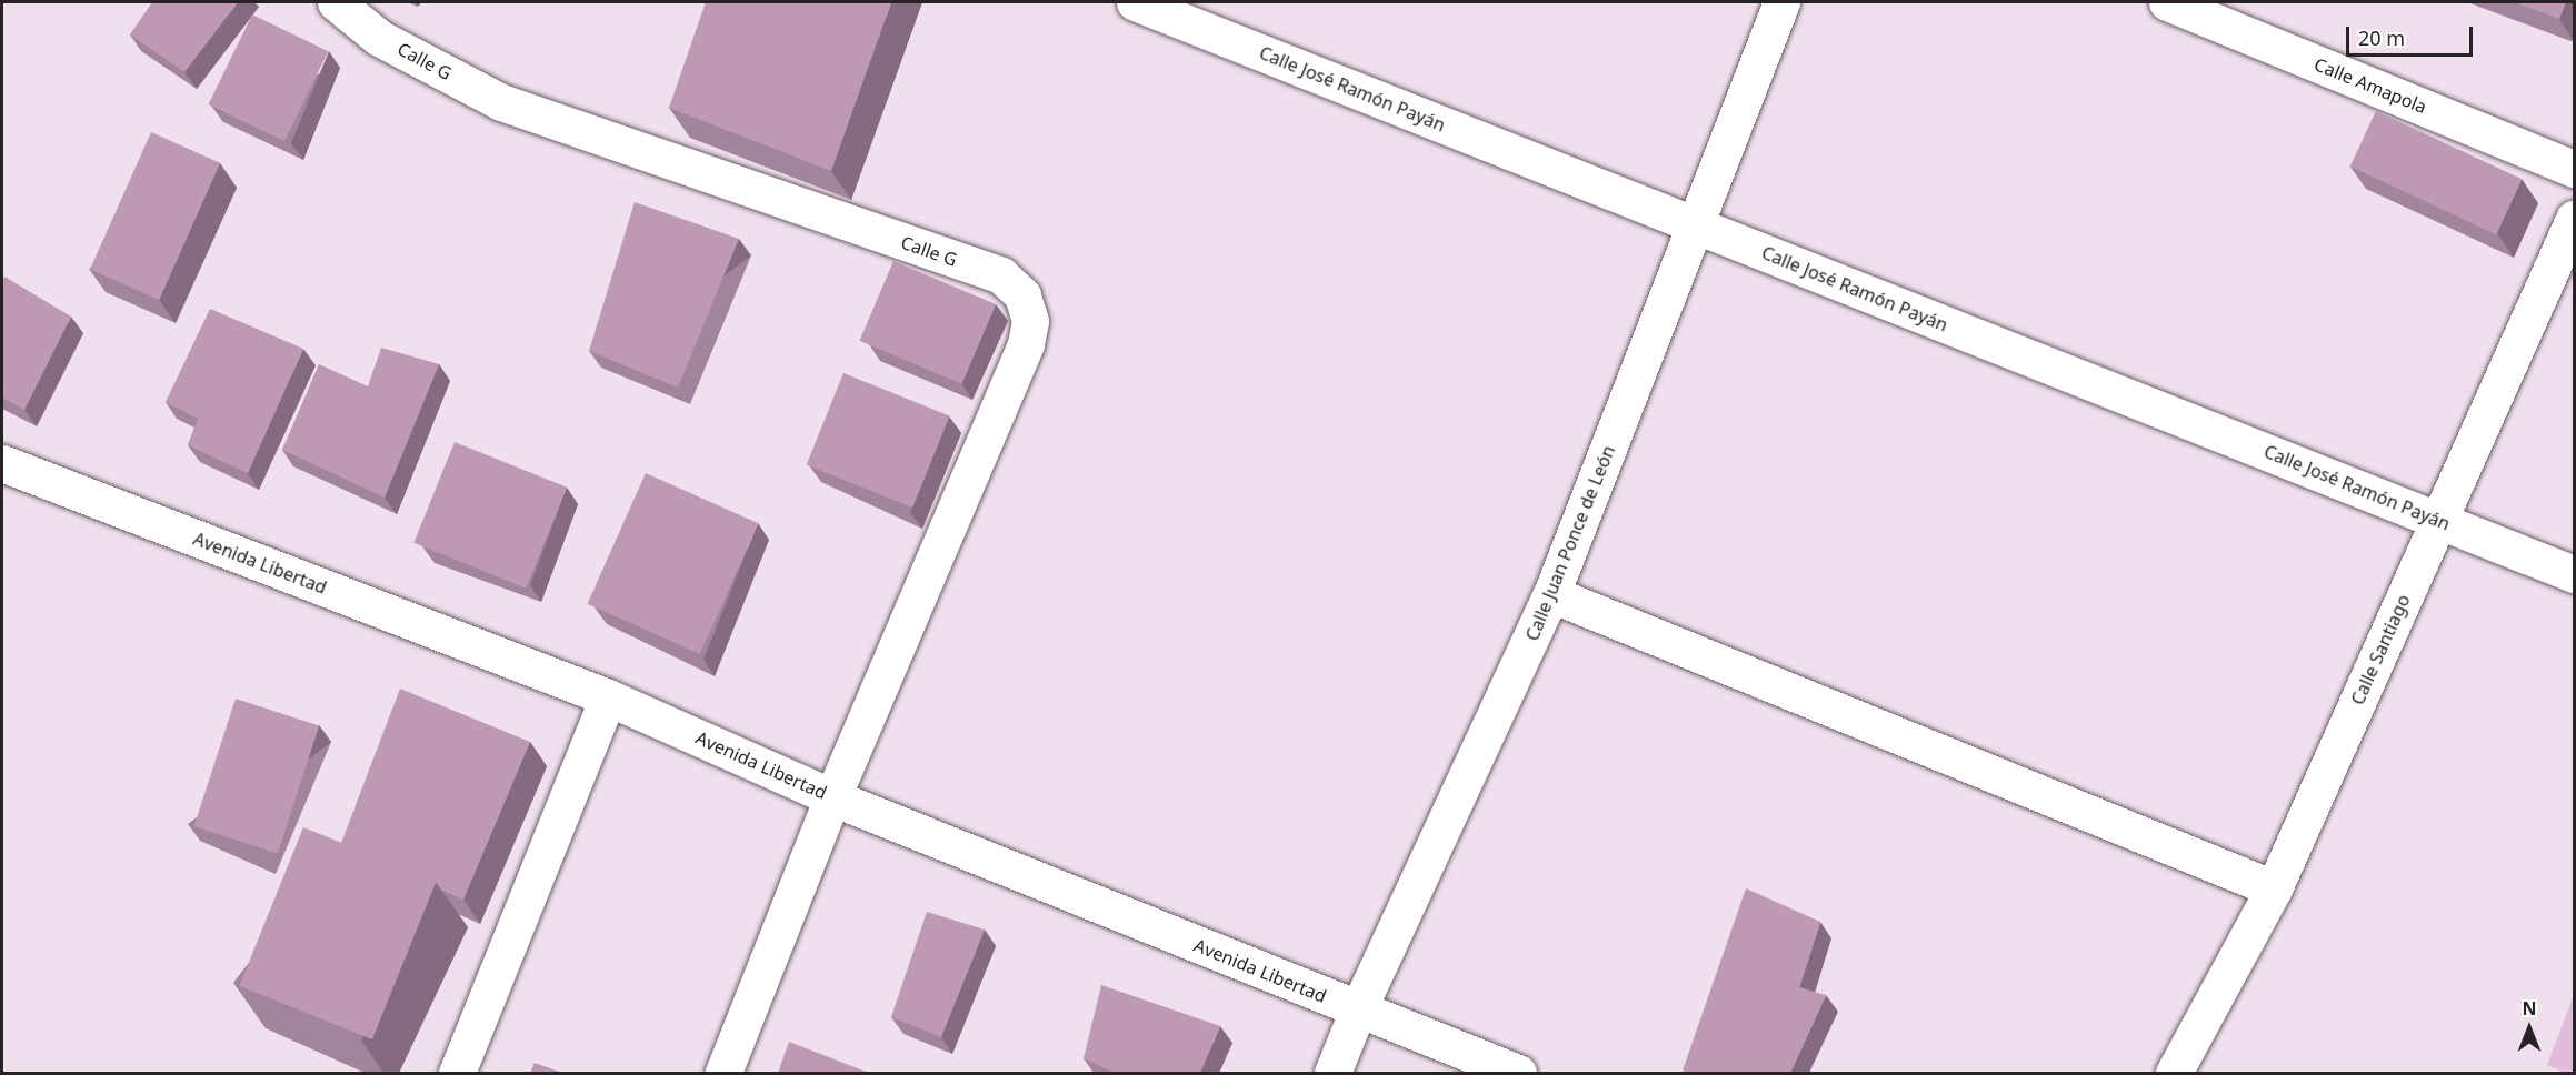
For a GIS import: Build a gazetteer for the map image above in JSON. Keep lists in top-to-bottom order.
{
  "streets": {
    "street": [
      "Calle G",
      "Calle Amapola",
      "Calle José Ramón Payán",
      "Calle Juan Ponce de León",
      "Avenida Libertad",
      "Calle Santiago"
    ]
  },
  "crossings": [
    ["Calle G", "Avenida Libertad"],
    ["Calle José Ramón Payán", "Calle Juan Ponce de León"],
    ["Calle José Ramón Payán", "Calle Santiago"],
    ["Calle Juan Ponce de León", "Avenida Libertad"]
  ],
  "scale_bar": "20 m",
  "north": "top"
}
